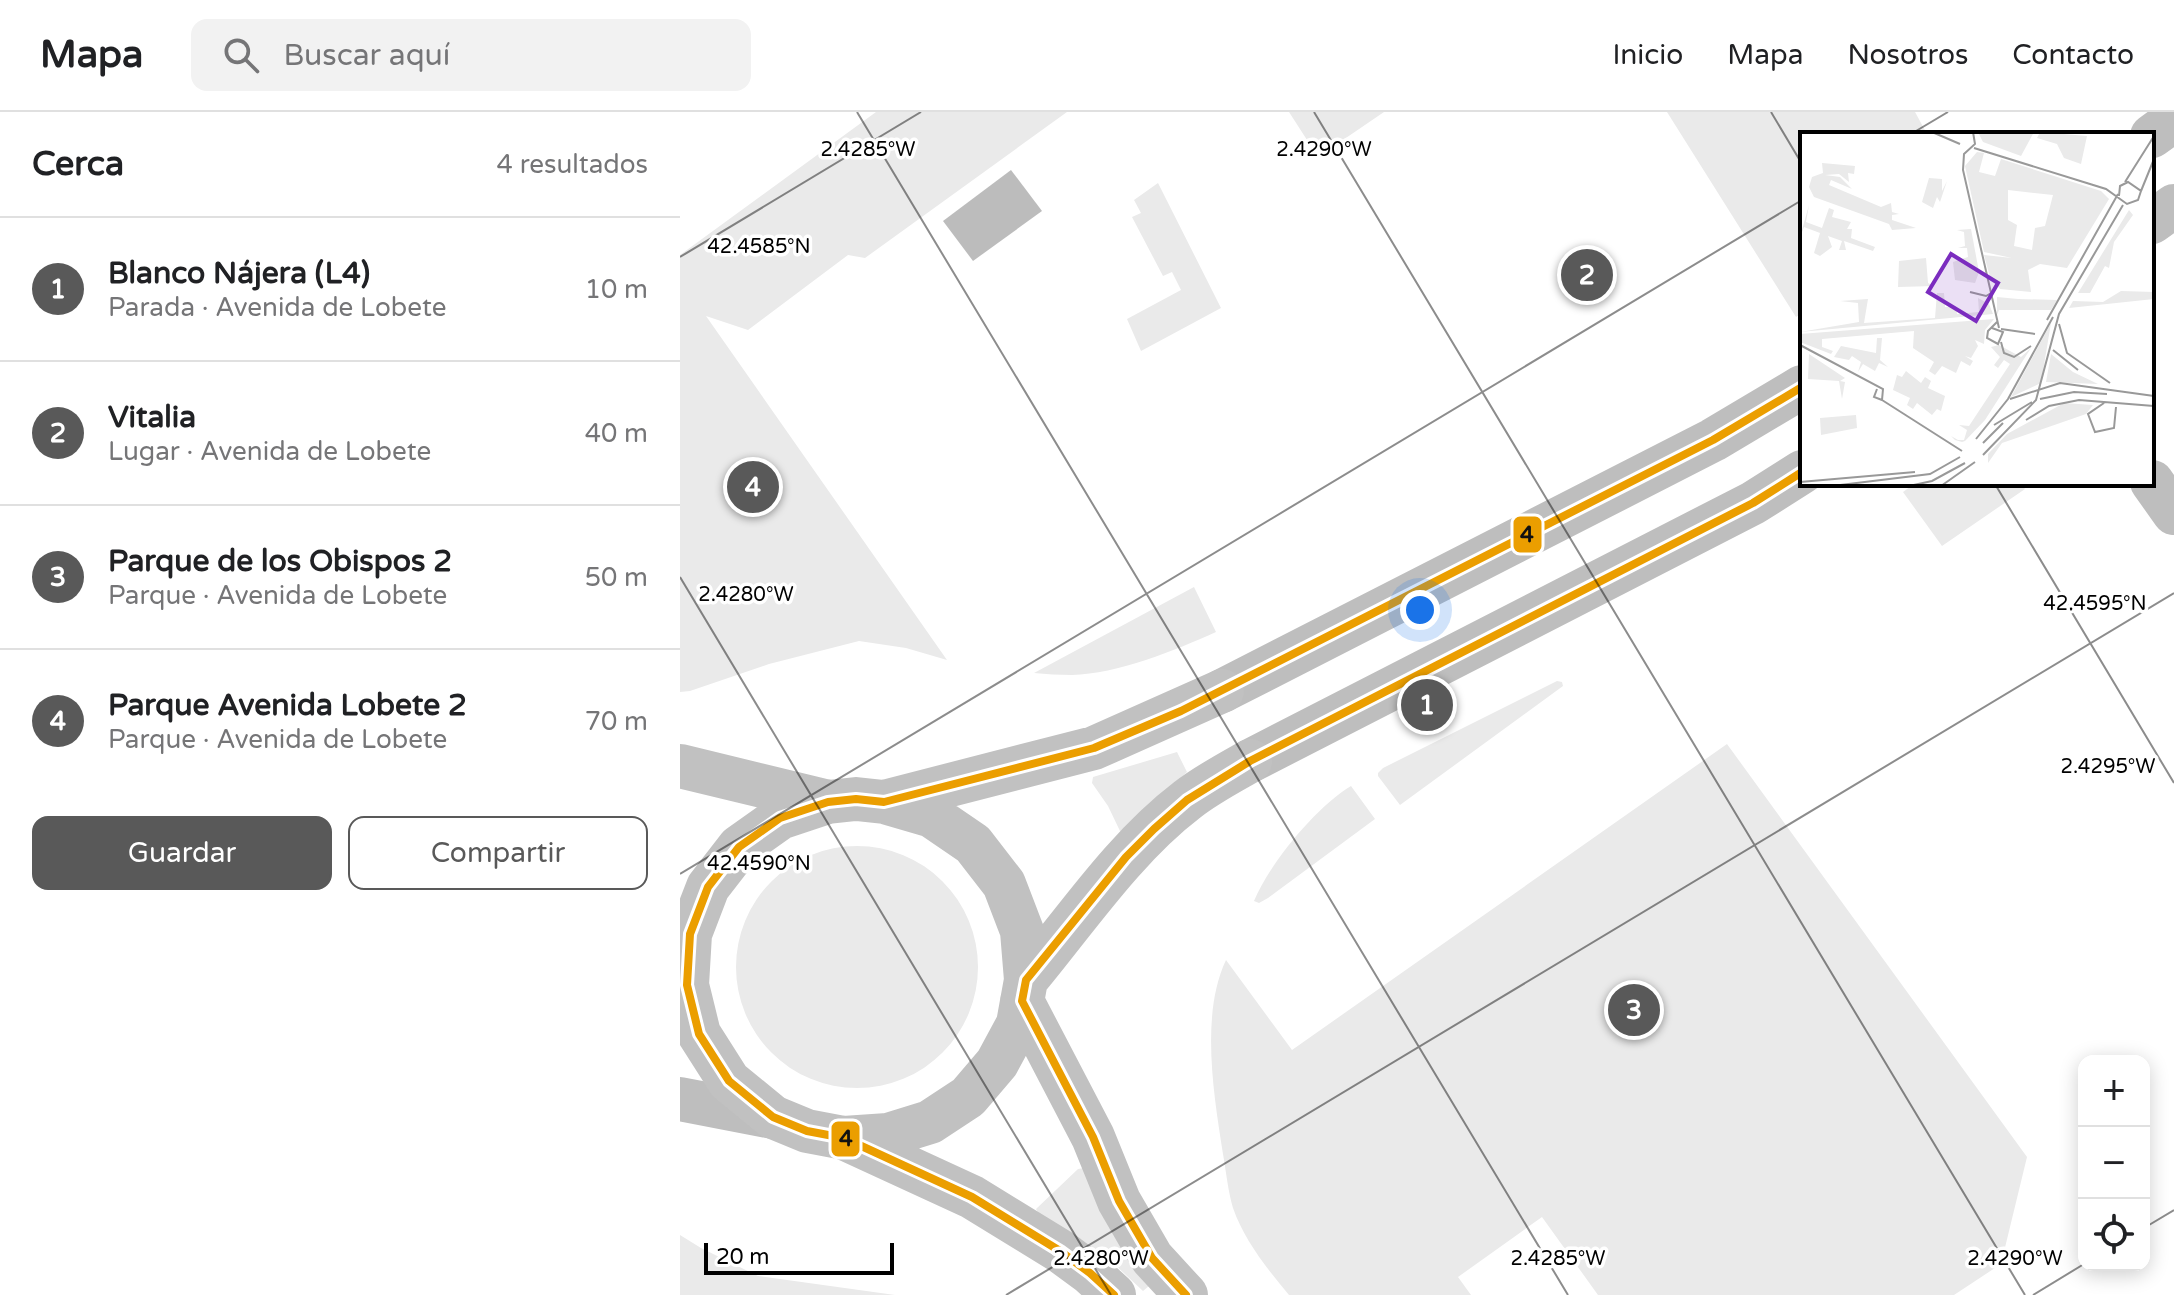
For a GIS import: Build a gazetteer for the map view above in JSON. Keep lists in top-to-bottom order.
{
  "lines": ["transit line 4"],
  "scale_bar": "20 m",
  "page": {
    "header": "Mapa",
    "search": "Buscar aquí",
    "nav": [
      "Inicio",
      "Mapa",
      "Nosotros",
      "Contacto"
    ],
    "heading": ["Cerca", "4 resultados"],
    "list": [
      {
        "mark": "1",
        "name": "Blanco Nájera (L4)",
        "note": "Parada · Avenida de Lobete",
        "value": "10 m"
      },
      {
        "mark": "2",
        "name": "Vitalia",
        "note": "Lugar · Avenida de Lobete",
        "value": "40 m"
      },
      {
        "mark": "3",
        "name": "Parque de los Obispos 2",
        "note": "Parque · Avenida de Lobete",
        "value": "50 m"
      },
      {
        "mark": "4",
        "name": "Parque Avenida Lobete 2",
        "note": "Parque · Avenida de Lobete",
        "value": "70 m"
      }
    ],
    "pins": [
      "2",
      "4",
      "1",
      "3"
    ],
    "buttons": ["Guardar", "Compartir"],
    "map_buttons": ["+", "−"],
    "scale": "20 m"
  },
  "coordinates": [
    "2.4285°W",
    "2.4290°W",
    "42.4585°N",
    "2.4280°W",
    "42.4595°N",
    "2.4295°W",
    "42.4590°N"
  ]
}
